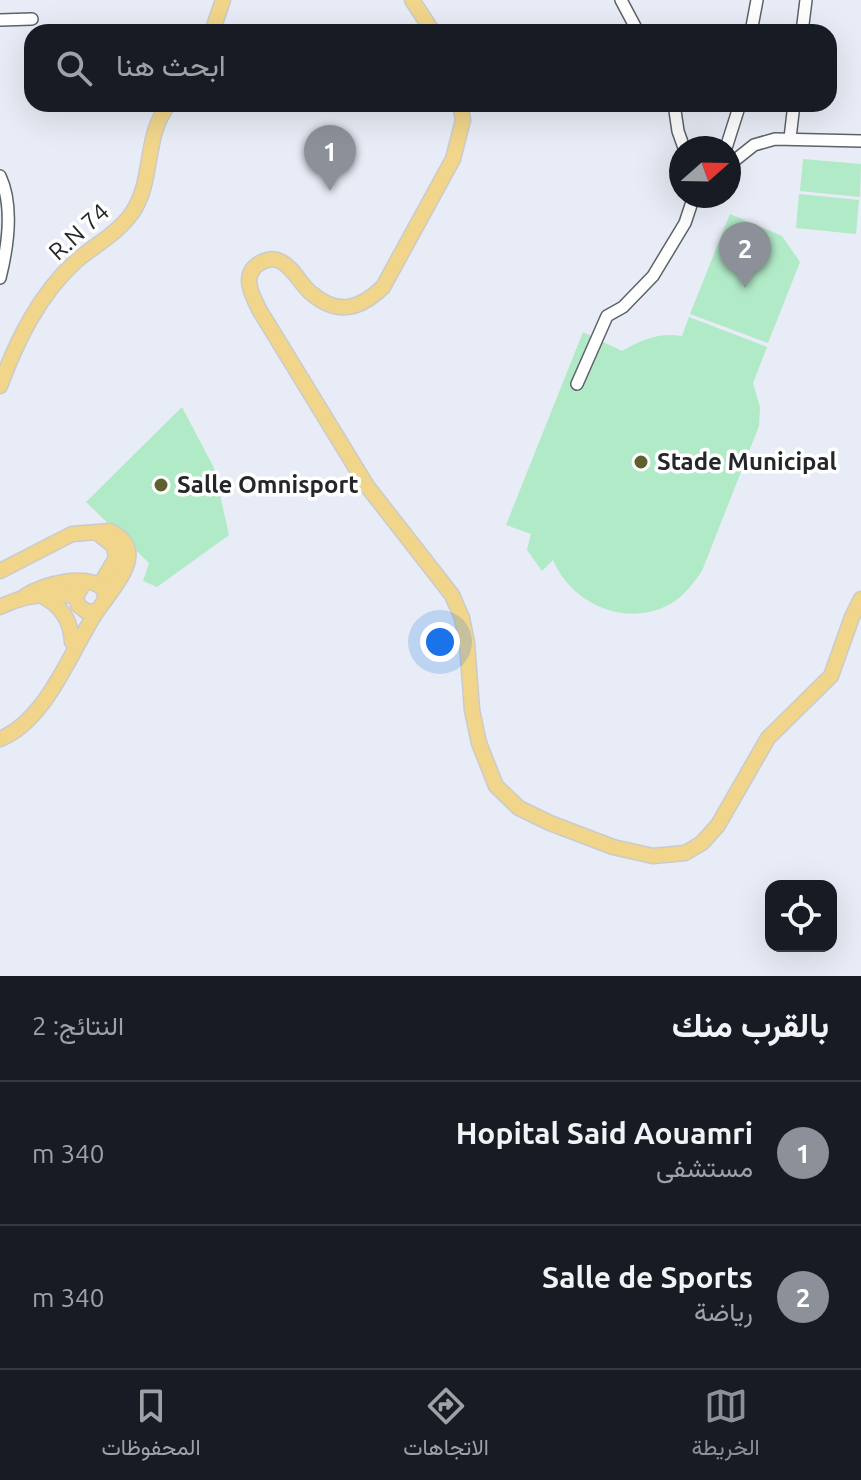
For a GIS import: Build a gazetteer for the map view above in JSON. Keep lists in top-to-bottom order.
{
  "streets": {
    "main road": ["R.N 74"]
  },
  "places": ["Stade Municipal", "Salle Omnisport"],
  "north": "right",
  "page": {
    "search": "ابحث هنا",
    "pins": ["1", "2"],
    "heading": ["بالقرب منك", "النتائج: 2"],
    "list": [
      {
        "mark": "1",
        "name": "Hopital Said Aouamri",
        "note": "مستشفى",
        "value": "340 m"
      },
      {
        "mark": "2",
        "name": "Salle de Sports",
        "note": "رياضة",
        "value": "340 m"
      }
    ],
    "nav": ["الخريطة", "الاتجاهات", "المحفوظات"]
  }
}
